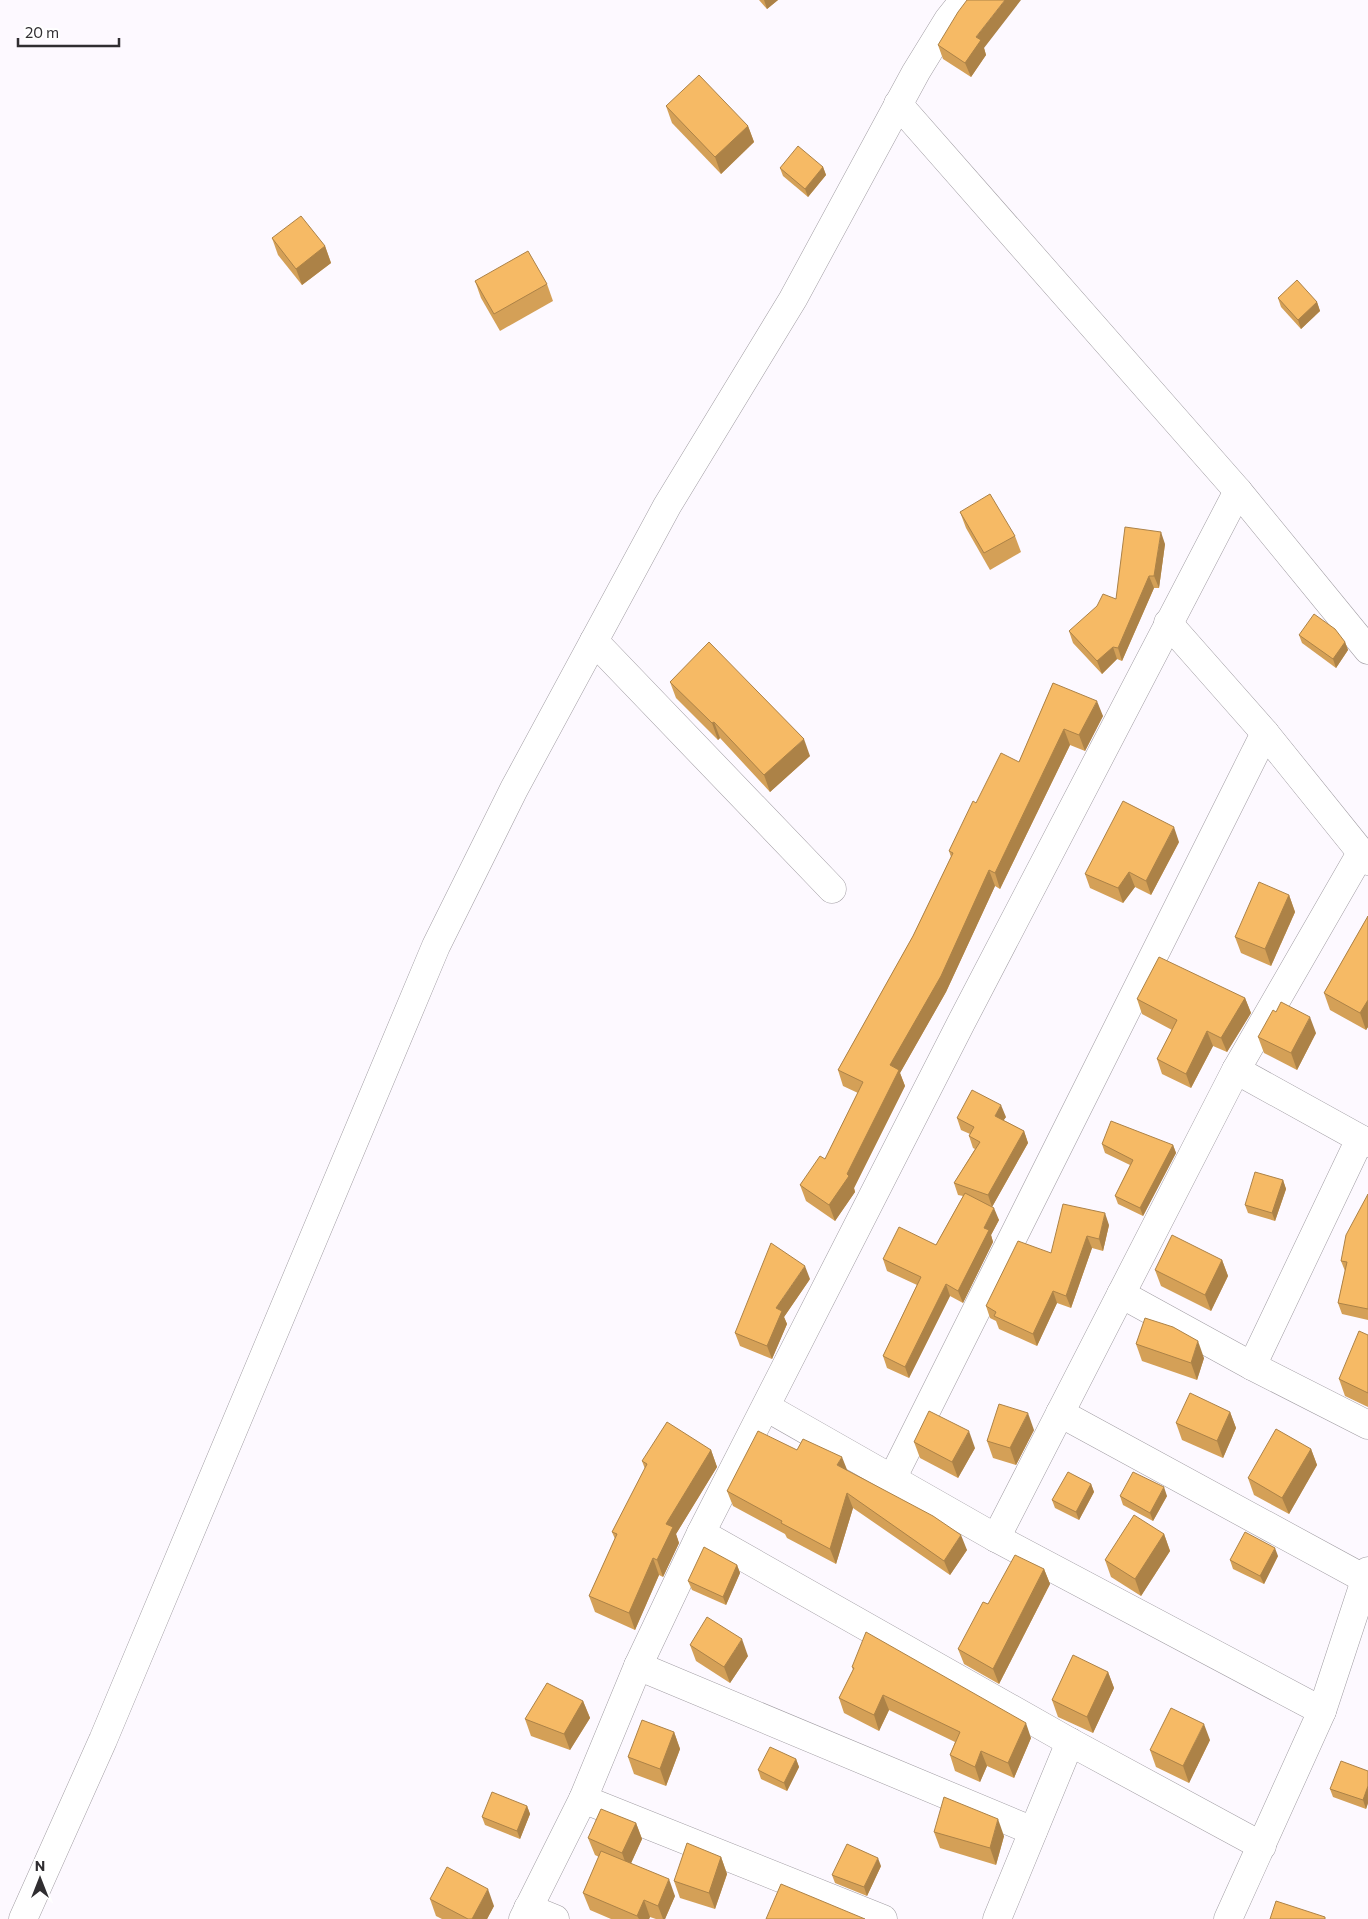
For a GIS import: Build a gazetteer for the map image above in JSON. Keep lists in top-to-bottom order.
{
  "scale_bar": "20 m",
  "north": "top"
}
